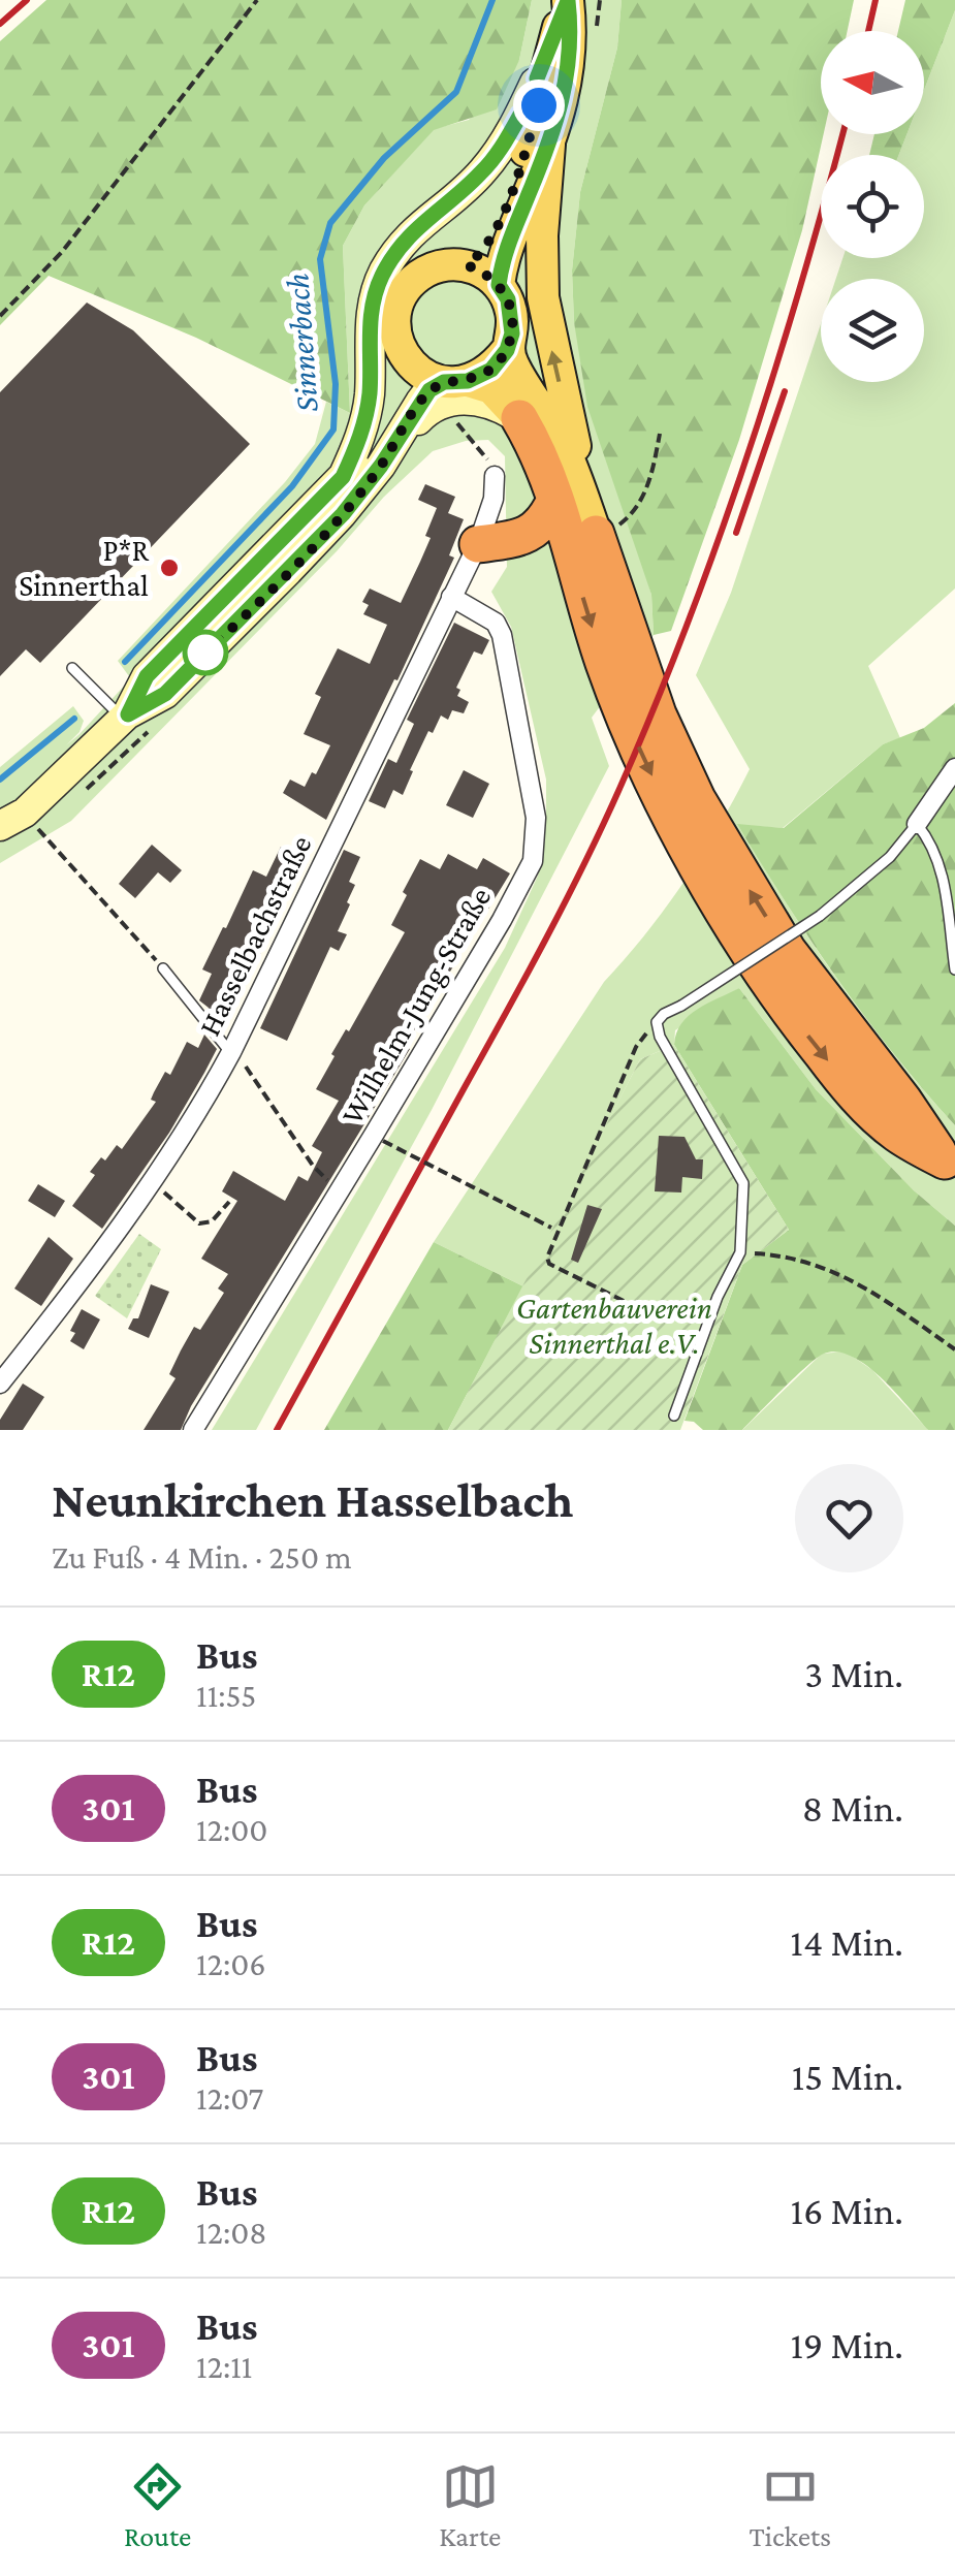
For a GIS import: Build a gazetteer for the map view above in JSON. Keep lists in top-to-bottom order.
{
  "streets": {
    "street": ["Hasselbachstraße", "Wilhelm-Jung-Straße"]
  },
  "crossings": [
    ["Hasselbachstraße", "Wilhelm-Jung-Straße"]
  ],
  "water": ["Sinnerbach"],
  "parks": ["Gartenbauverein Sinnerthal e.V."],
  "places": ["P*R Sinnerthal"],
  "lines": ["bus line R12"],
  "north": "left",
  "page": {
    "heading": ["Neunkirchen Hasselbach", "Zu Fuß · 4 Min. · 250 m"],
    "list": [
      {
        "mark": "R12",
        "name": "Bus",
        "note": "11:55",
        "value": "3 Min."
      },
      {
        "mark": "301",
        "name": "Bus",
        "note": "12:00",
        "value": "8 Min."
      },
      {
        "mark": "R12",
        "name": "Bus",
        "note": "12:06",
        "value": "14 Min."
      },
      {
        "mark": "301",
        "name": "Bus",
        "note": "12:07",
        "value": "15 Min."
      },
      {
        "mark": "R12",
        "name": "Bus",
        "note": "12:08",
        "value": "16 Min."
      },
      {
        "mark": "301",
        "name": "Bus",
        "note": "12:11",
        "value": "19 Min."
      }
    ],
    "tabs": ["Route", "Karte", "Tickets"]
  }
}
